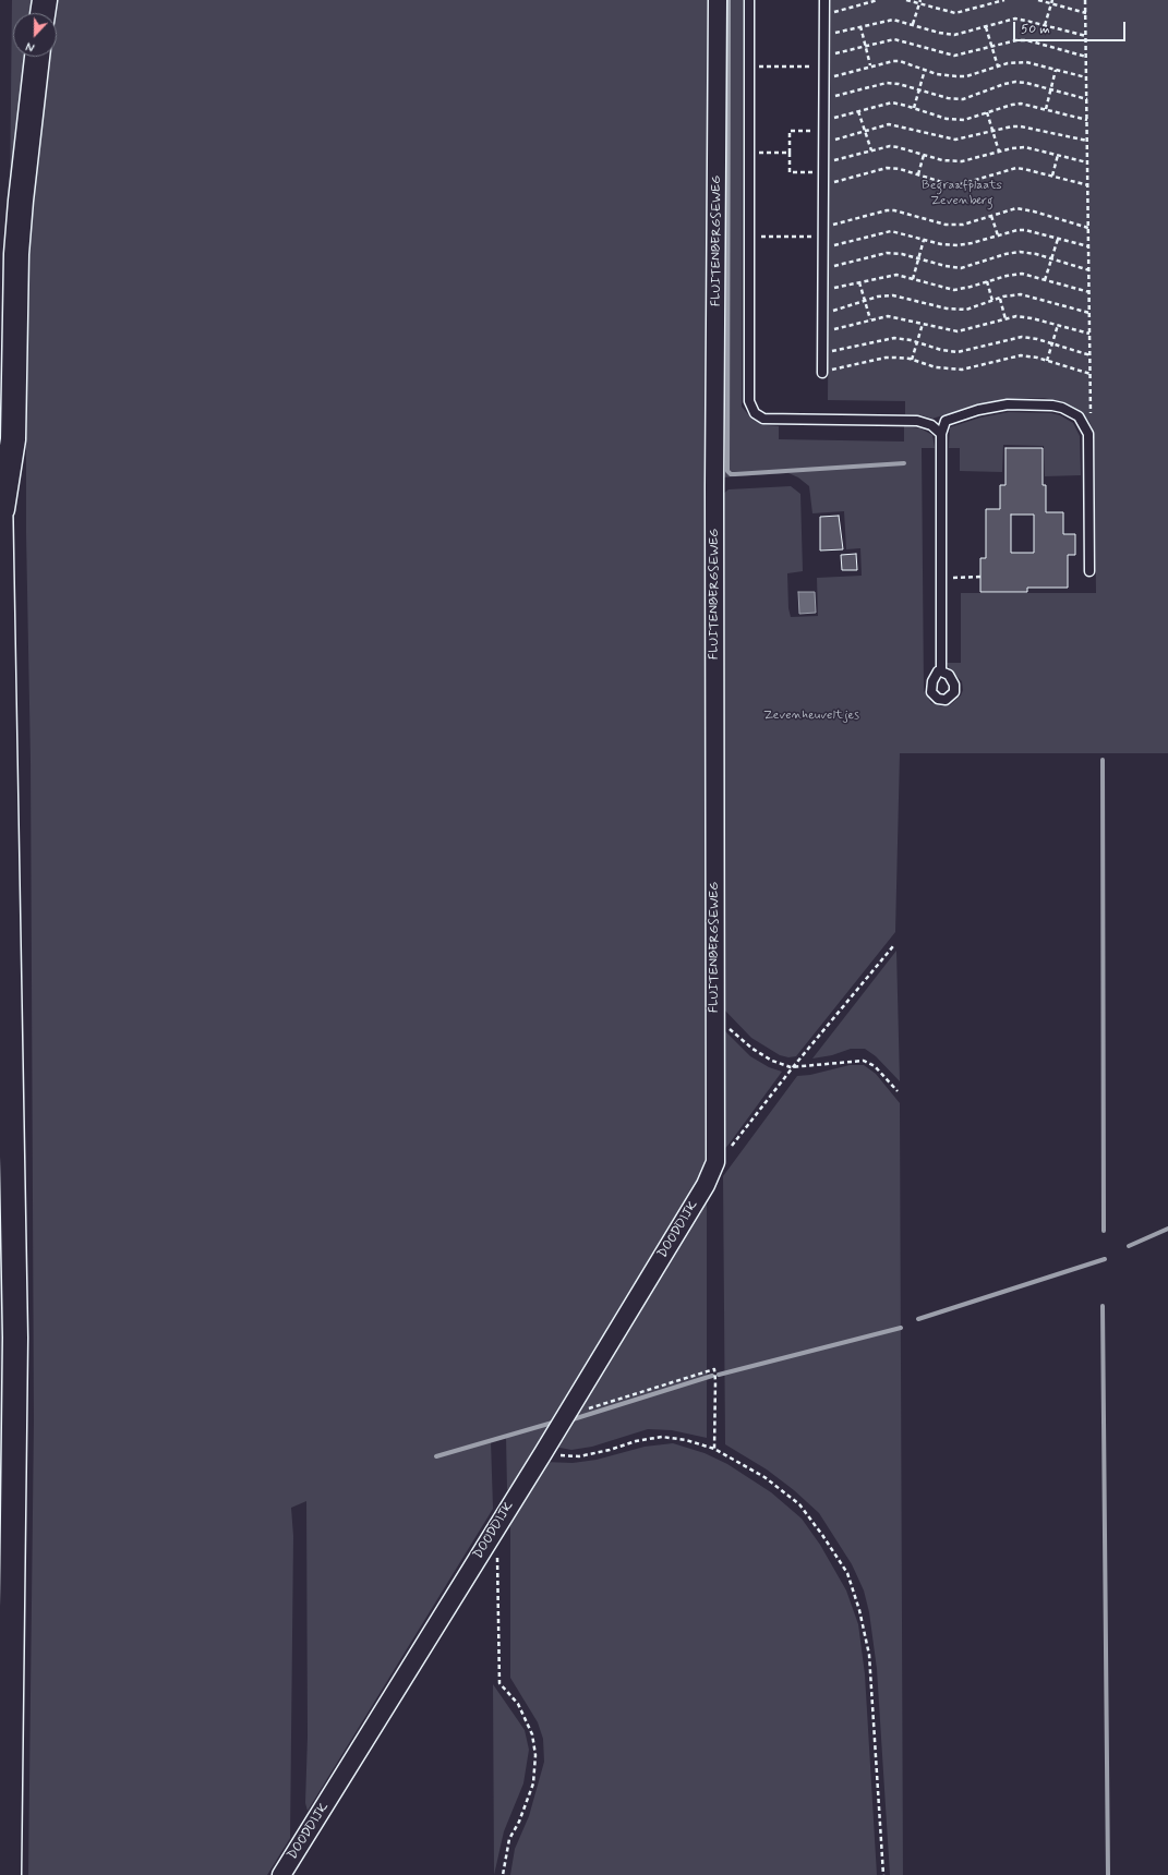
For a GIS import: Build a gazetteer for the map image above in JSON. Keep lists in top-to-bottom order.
{
  "streets": {
    "street": ["FLUITENBERGSEWEG", "DOODDIJK"]
  },
  "crossings": [
    ["FLUITENBERGSEWEG", "DOODDIJK"]
  ],
  "parks": ["Begraafplaats Zevenberg", "Zevenheuveltjes"],
  "scale_bar": "50 m",
  "north": "bottom"
}
